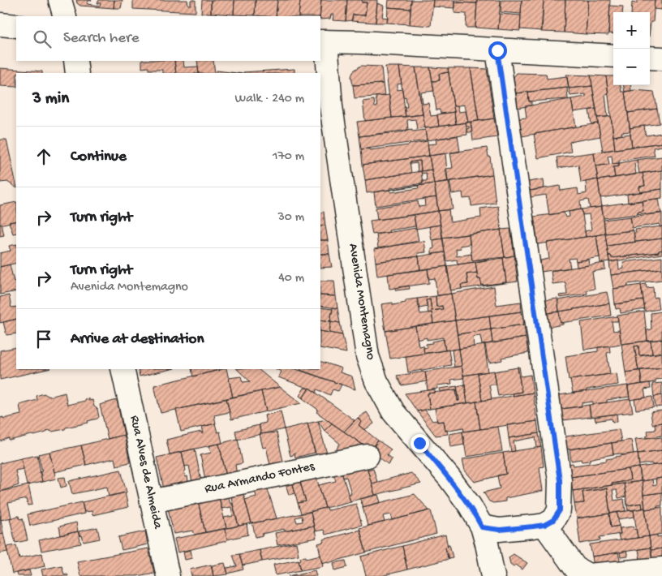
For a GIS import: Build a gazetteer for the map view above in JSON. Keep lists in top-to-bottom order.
{
  "streets": {
    "street": ["Avenida Montemagno", "Rua Alves de Almeida", "Rua Armando Fontes"]
  },
  "crossings": [
    ["Rua Alves de Almeida", "Rua Armando Fontes"]
  ],
  "page": {
    "map_buttons": ["+", "−"],
    "search": "Search here",
    "heading": ["3 min", "Walk · 240 m"],
    "list": [
      ["Continue", "170 m"],
      ["Turn right", "30 m"],
      ["Turn right", "Avenida Montemagno", "40 m"],
      "Arrive at destination"
    ]
  }
}
